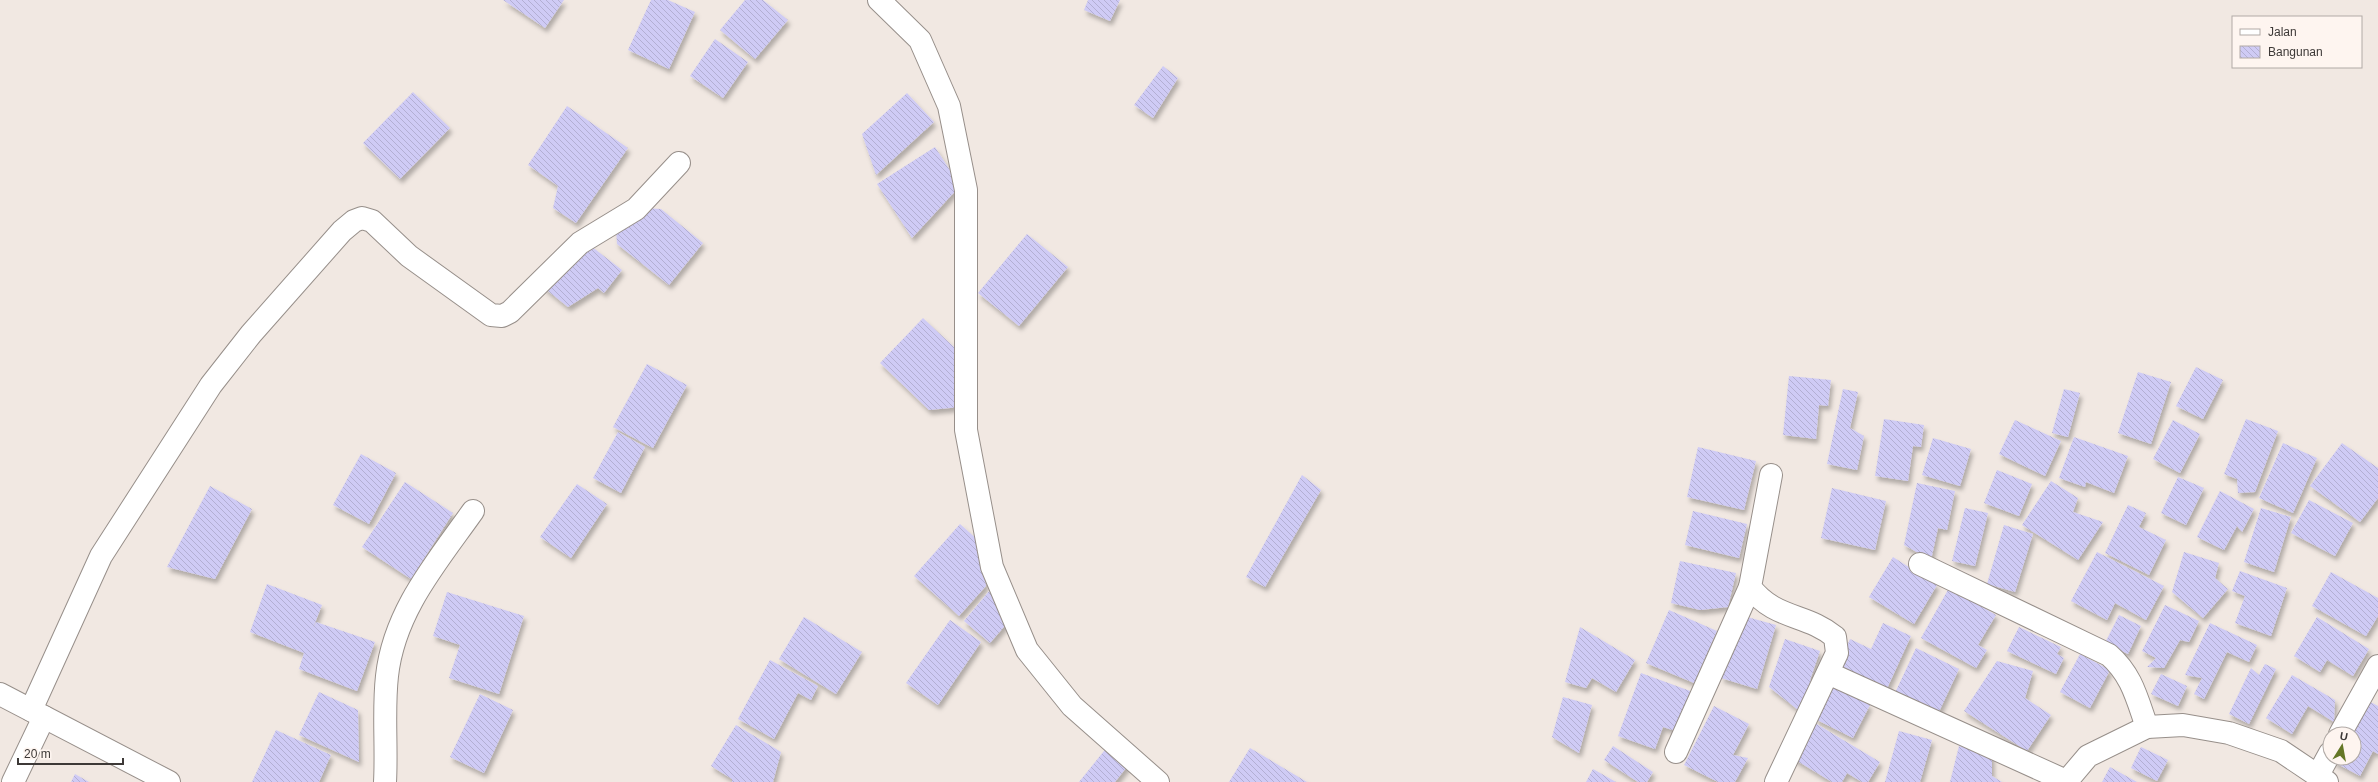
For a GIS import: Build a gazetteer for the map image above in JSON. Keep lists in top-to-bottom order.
{
  "legend": ["Jalan", "Bangunan"],
  "scale_bar": "20 m",
  "north": "top"
}
